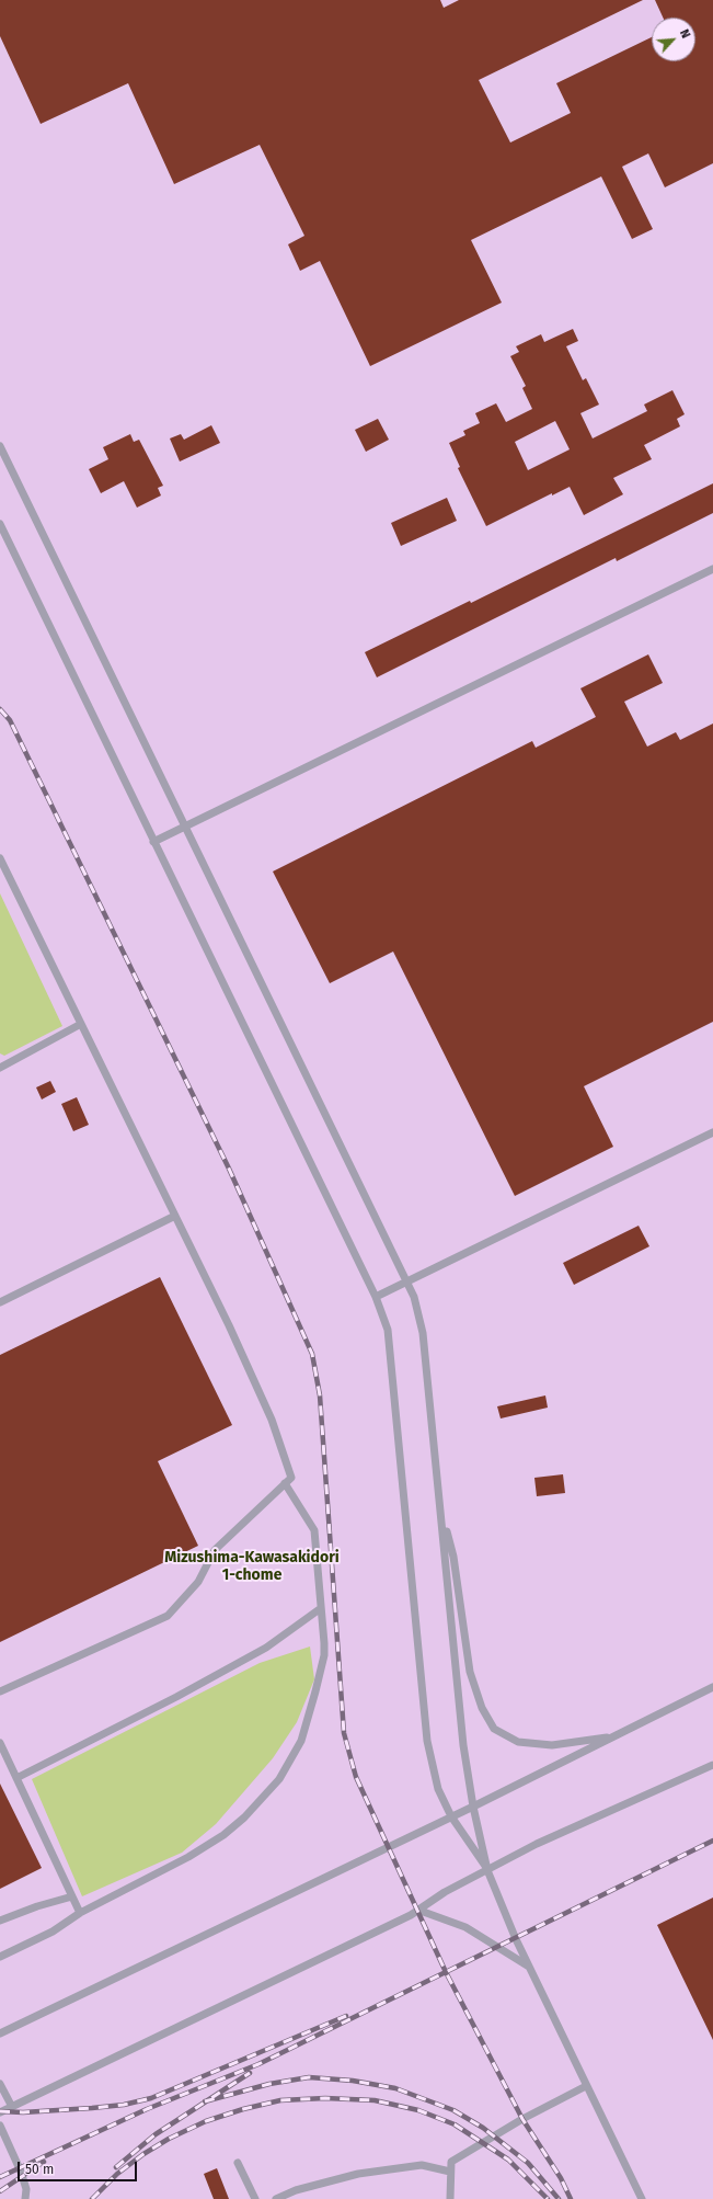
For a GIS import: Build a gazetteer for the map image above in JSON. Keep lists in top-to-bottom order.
{
  "districts": ["Mizushima-Kawasakidori 1-chome"],
  "scale_bar": "50 m",
  "north": "top right"
}
